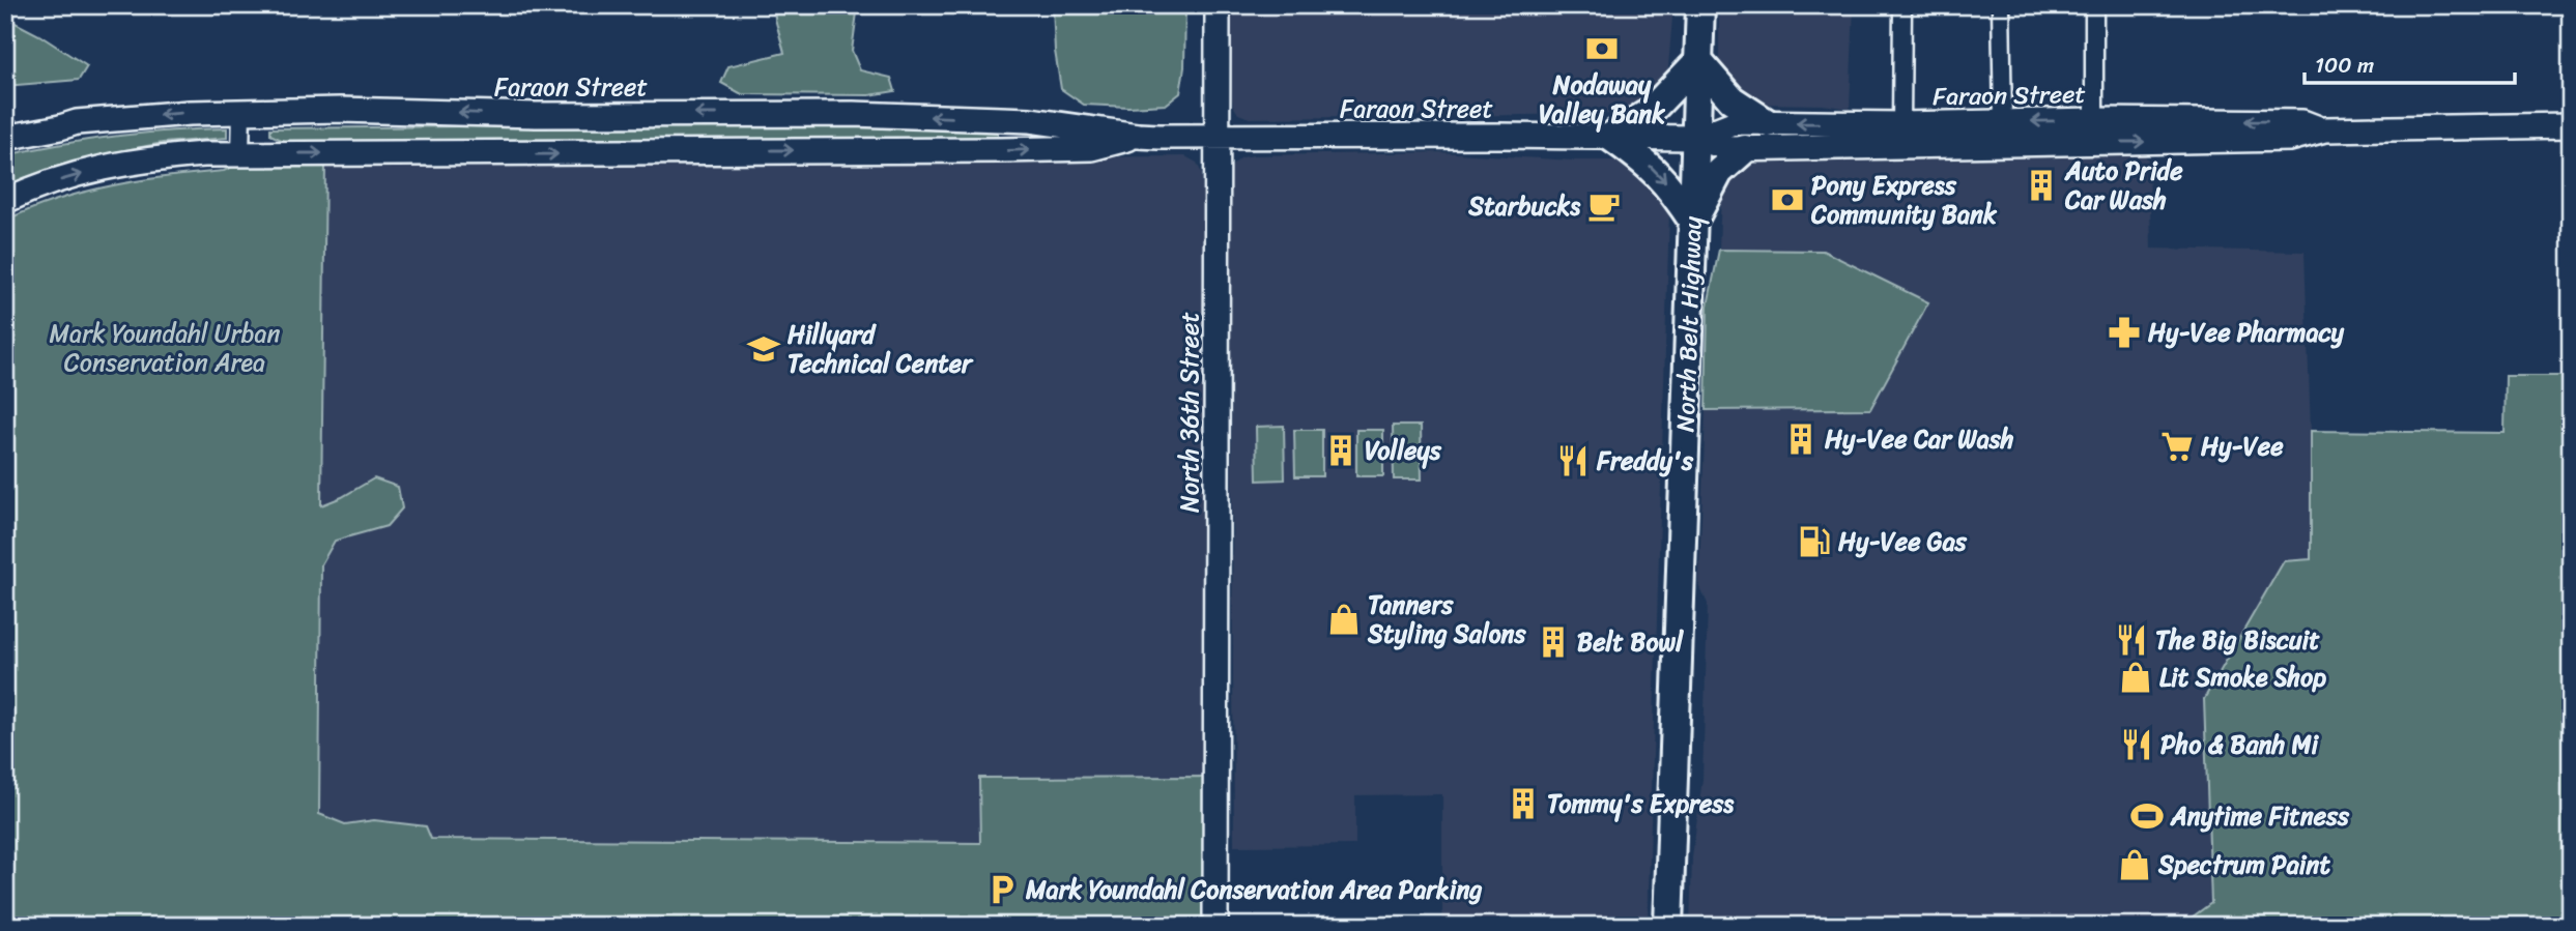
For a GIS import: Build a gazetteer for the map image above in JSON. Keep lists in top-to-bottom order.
{
  "streets": {
    "main road": ["Faraon Street", "North Belt Highway", "North 36th Street"]
  },
  "crossings": [
    ["Faraon Street", "North Belt Highway"],
    ["Faraon Street", "North 36th Street"]
  ],
  "parks": ["Mark Youndahl Urban Conservation Area"],
  "places": {
    "bank": ["Nodaway Valley Bank", "Pony Express Community Bank"],
    "building": [
      "Auto Pride Car Wash",
      "Hy-Vee Car Wash",
      "Volleys",
      "Belt Bowl",
      "Tommy's Express"
    ],
    "cafe": ["Starbucks"],
    "pharmacy": ["Hy-Vee Pharmacy"],
    "school or university": ["Hillyard Technical Center"],
    "supermarket": ["Hy-Vee"],
    "restaurant": ["Freddy's", "The Big Biscuit", "Pho & Banh Mi"],
    "fuel station": ["Hy-Vee Gas"],
    "shop": ["Tanners Styling Salons", "Lit Smoke Shop", "Spectrum Paint"],
    "sports": ["Anytime Fitness"],
    "parking": ["Mark Youndahl Conservation Area Parking"]
  },
  "scale_bar": "100 m"
}
